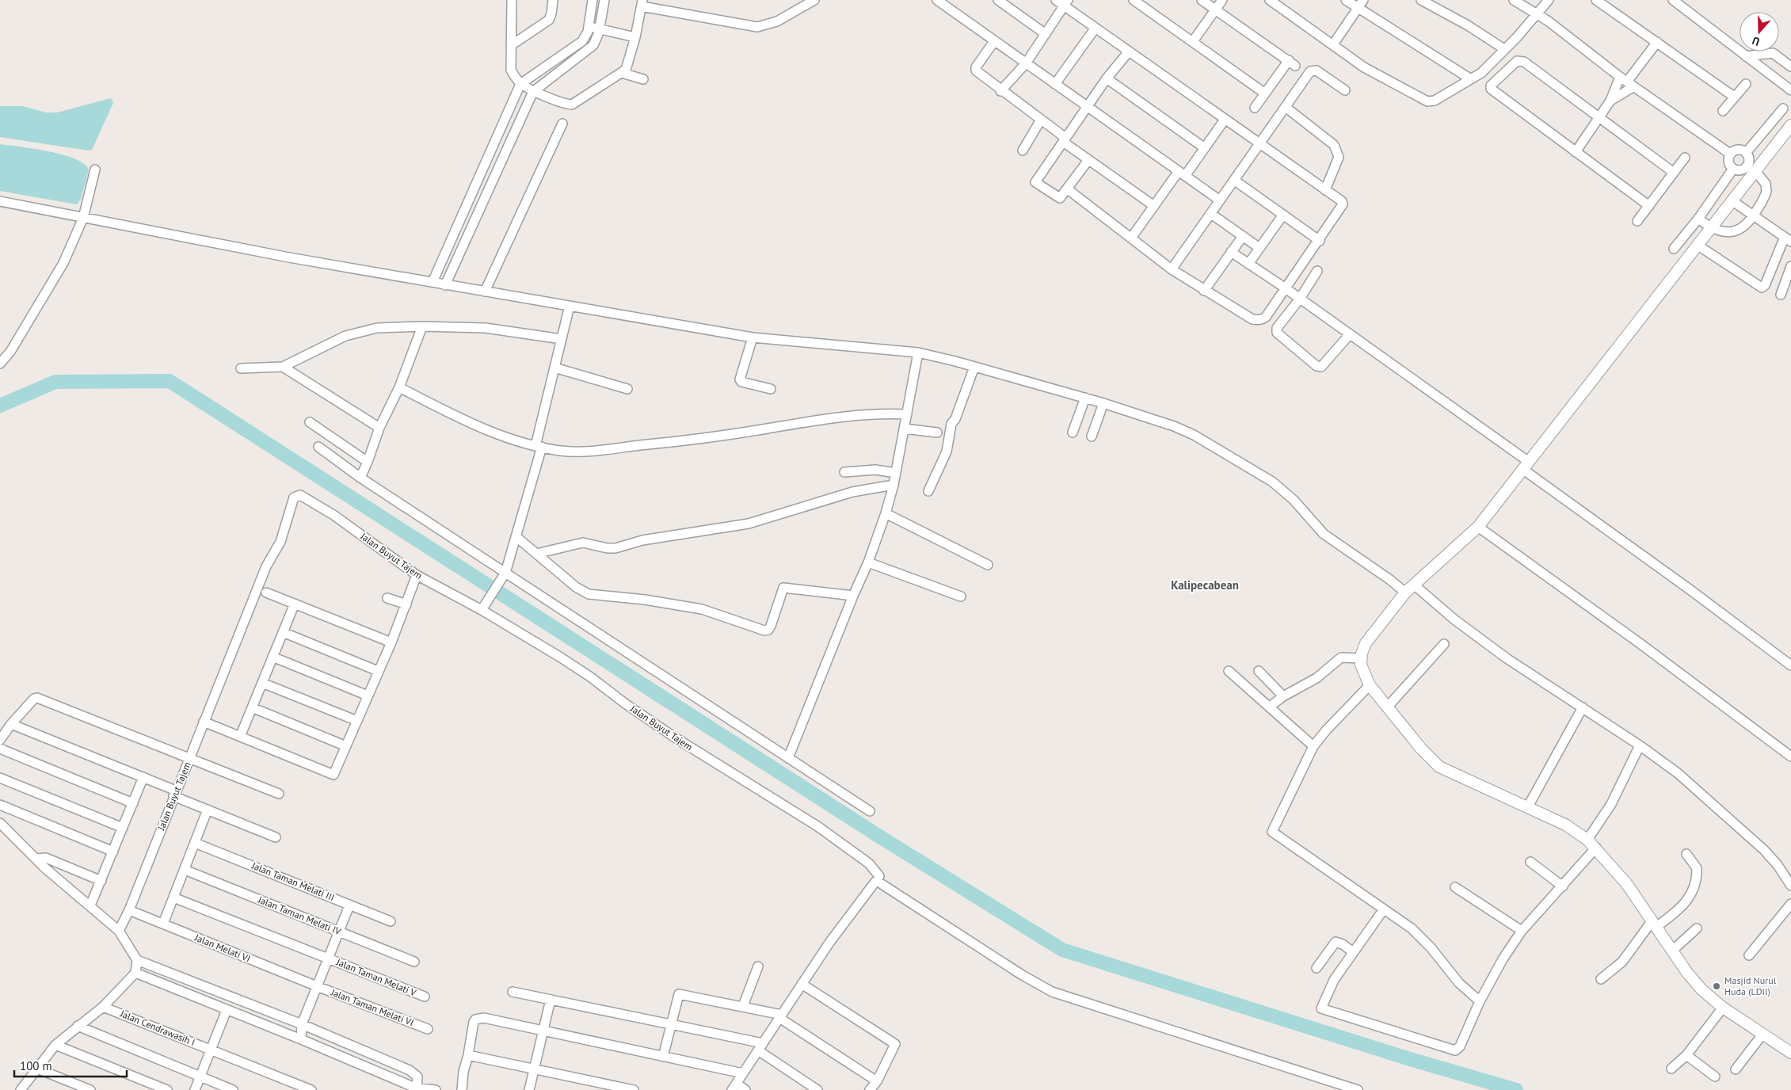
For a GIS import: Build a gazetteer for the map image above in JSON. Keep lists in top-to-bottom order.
{
  "streets": {
    "street": [
      "Jalan Buyut Tajem",
      "Jalan Taman Melati III",
      "Jalan Taman Melati IV",
      "Jalan Melati VI",
      "Jalan Taman Melati V",
      "Jalan Taman Melati VI",
      "Jalan Cendrawasih I"
    ]
  },
  "crossings": [
    ["Jalan Buyut Tajem", "Jalan Melati VI"],
    ["Jalan Melati VI", "Jalan Taman Melati VI"]
  ],
  "districts": ["Kalipecabean"],
  "places": ["Masjid Nurul Huda (LDII)"],
  "scale_bar": "100 m",
  "north": "bottom"
}
